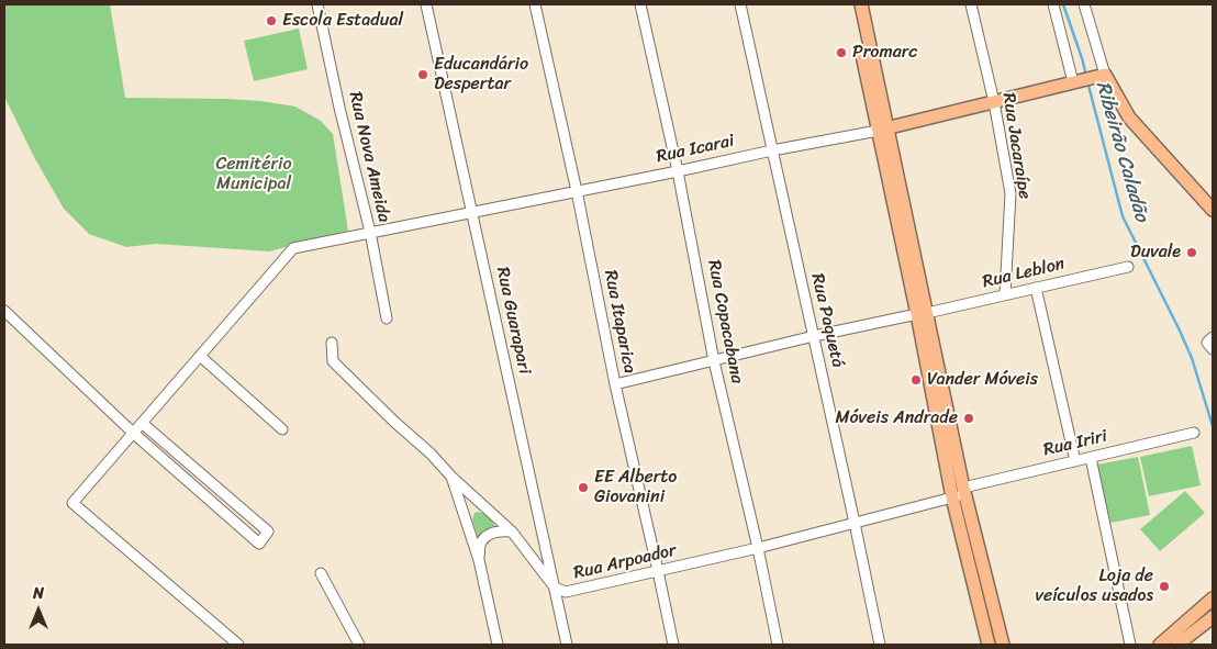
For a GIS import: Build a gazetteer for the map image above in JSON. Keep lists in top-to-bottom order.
{
  "streets": {
    "main road": ["Rua Icarai"],
    "street": [
      "Rua Jacaraípe",
      "Rua Nova Ameida",
      "Rua Leblon",
      "Rua Guarapari",
      "Rua Paquetá",
      "Rua Itaparica",
      "Rua Copacabana",
      "Rua Iriri",
      "Rua Arpoador"
    ]
  },
  "crossings": [
    ["Rua Jacaraípe", "Rua Icarai"],
    ["Rua Jacaraípe", "Rua Leblon"],
    ["Rua Icarai", "Rua Nova Ameida"],
    ["Rua Icarai", "Rua Guarapari"],
    ["Rua Icarai", "Rua Paquetá"],
    ["Rua Icarai", "Rua Itaparica"],
    ["Rua Icarai", "Rua Copacabana"],
    ["Rua Leblon", "Rua Paquetá"],
    ["Rua Leblon", "Rua Itaparica"],
    ["Rua Leblon", "Rua Copacabana"],
    ["Rua Guarapari", "Rua Arpoador"],
    ["Rua Paquetá", "Rua Arpoador"],
    ["Rua Itaparica", "Rua Arpoador"],
    ["Rua Copacabana", "Rua Arpoador"],
    ["Rua Iriri", "Rua Arpoador"]
  ],
  "water": ["Ribeirão Caladão"],
  "parks": ["Cemitério Municipal"],
  "places": [
    "Escola Estadual",
    "Promarc",
    "Educandário Despertar",
    "Duvale",
    "Vander Móveis",
    "Móveis Andrade",
    "EE Alberto Giovanini",
    "Loja de veículos usados"
  ],
  "north": "top"
}
